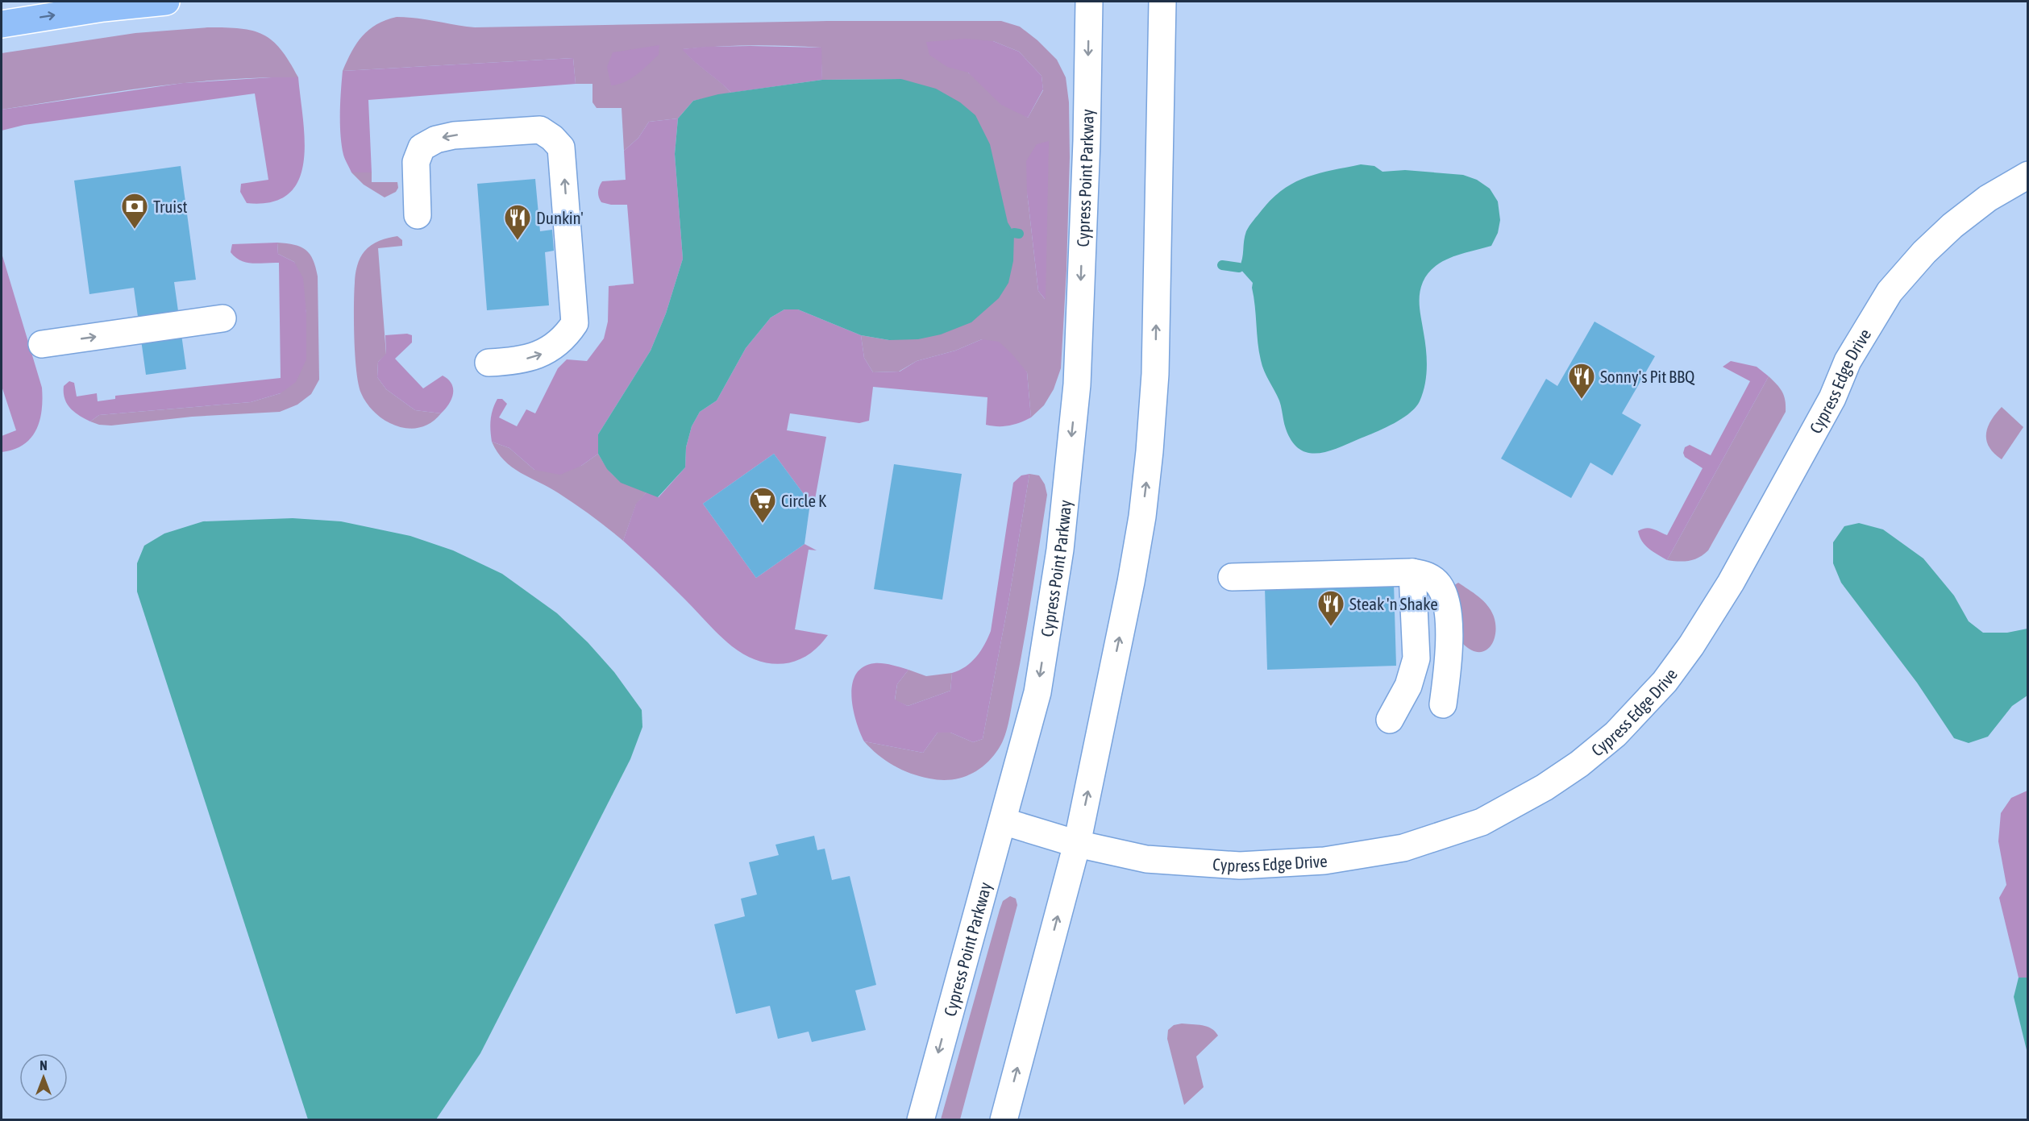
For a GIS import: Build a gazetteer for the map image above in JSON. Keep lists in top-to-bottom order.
{
  "streets": {
    "street": ["Cypress Point Parkway", "Cypress Edge Drive"]
  },
  "crossings": [
    ["Cypress Point Parkway", "Cypress Edge Drive"]
  ],
  "places": {
    "bank": ["Truist"],
    "restaurant": ["Dunkin'", "Sonny's Pit BBQ", "Steak 'n Shake"],
    "supermarket": ["Circle K"]
  },
  "north": "top"
}
